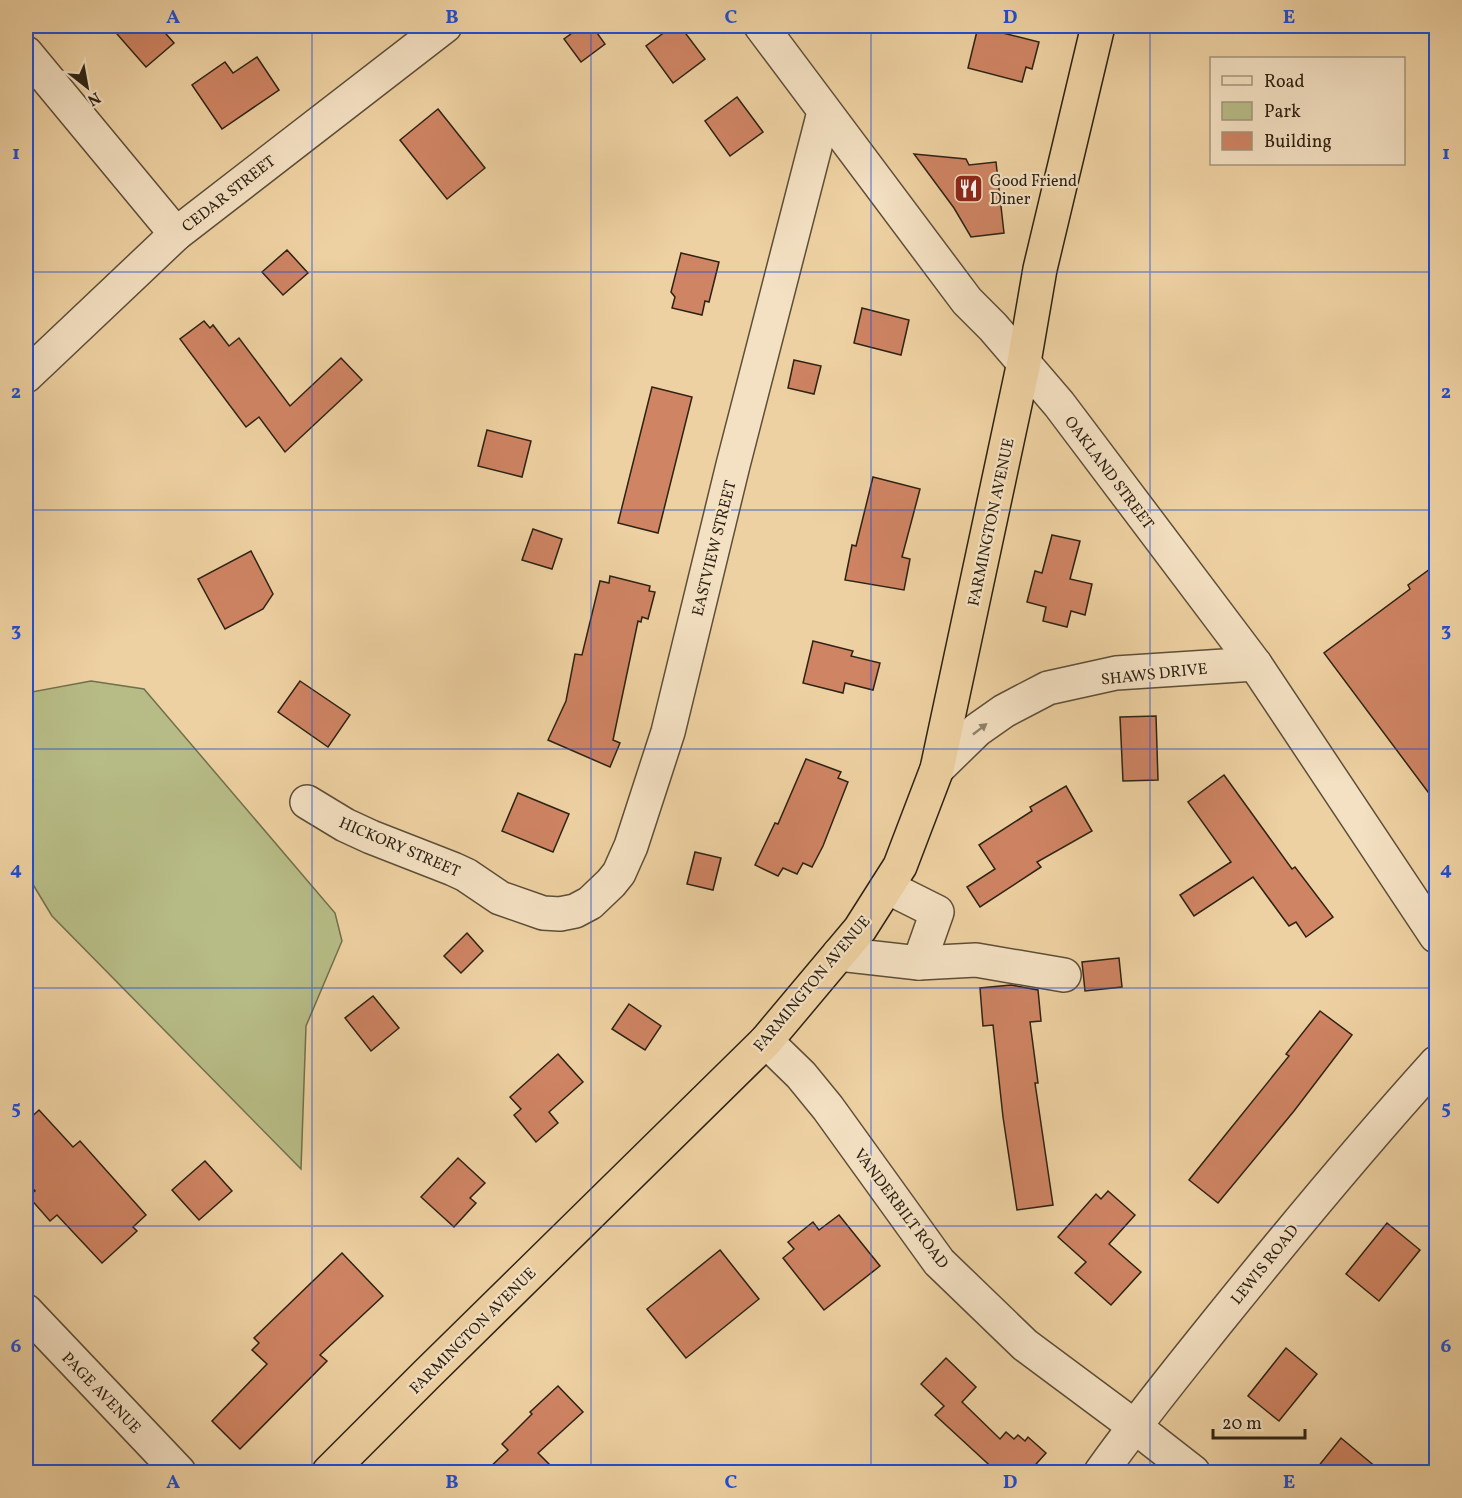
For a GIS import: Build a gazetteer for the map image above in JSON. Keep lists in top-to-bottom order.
{
  "streets": {
    "highway": ["FARMINGTON AVENUE"],
    "street": [
      "CEDAR STREET",
      "OAKLAND STREET",
      "EASTVIEW STREET",
      "SHAWS DRIVE",
      "HICKORY STREET",
      "VANDERBILT ROAD",
      "LEWIS ROAD",
      "PAGE AVENUE"
    ]
  },
  "crossings": [
    ["OAKLAND STREET", "FARMINGTON AVENUE"],
    ["OAKLAND STREET", "EASTVIEW STREET"],
    ["OAKLAND STREET", "SHAWS DRIVE"],
    ["FARMINGTON AVENUE", "SHAWS DRIVE"],
    ["FARMINGTON AVENUE", "VANDERBILT ROAD"],
    ["EASTVIEW STREET", "HICKORY STREET"],
    ["VANDERBILT ROAD", "LEWIS ROAD"]
  ],
  "one_way": ["SHAWS DRIVE"],
  "places": {
    "restaurant": ["Good Friend Diner"]
  },
  "legend": ["Road", "Park", "Building"],
  "scale_bar": "20 m",
  "north": "bottom right",
  "grid": {
    "columns": [
      "A",
      "B",
      "C",
      "D",
      "E"
    ],
    "rows": [
      "1",
      "2",
      "3",
      "4",
      "5",
      "6"
    ]
  }
}
